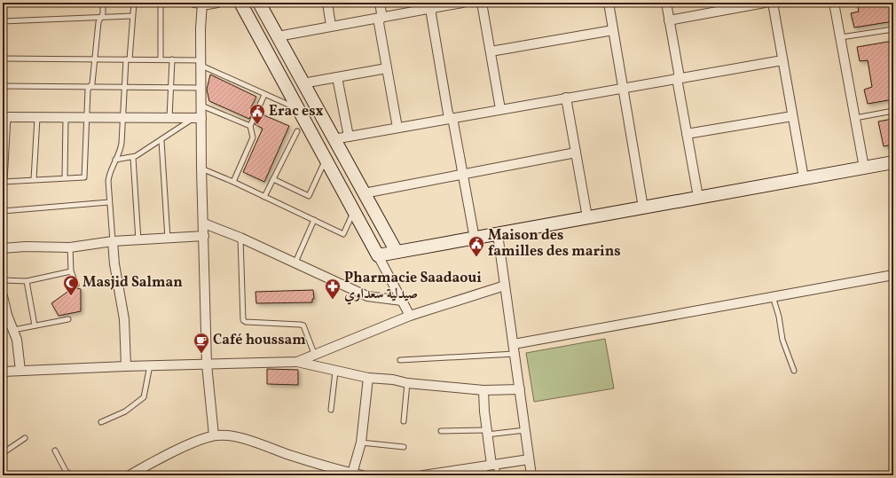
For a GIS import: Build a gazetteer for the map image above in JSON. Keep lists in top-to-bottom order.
{
  "places": {
    "public building": ["Erac esx", "Maison des familles des marins"],
    "mosque": ["Masjid Salman"],
    "pharmacy": ["Pharmacie Saadaoui صيدلية سعداوي"],
    "cafe": ["Café houssam"]
  }
}
